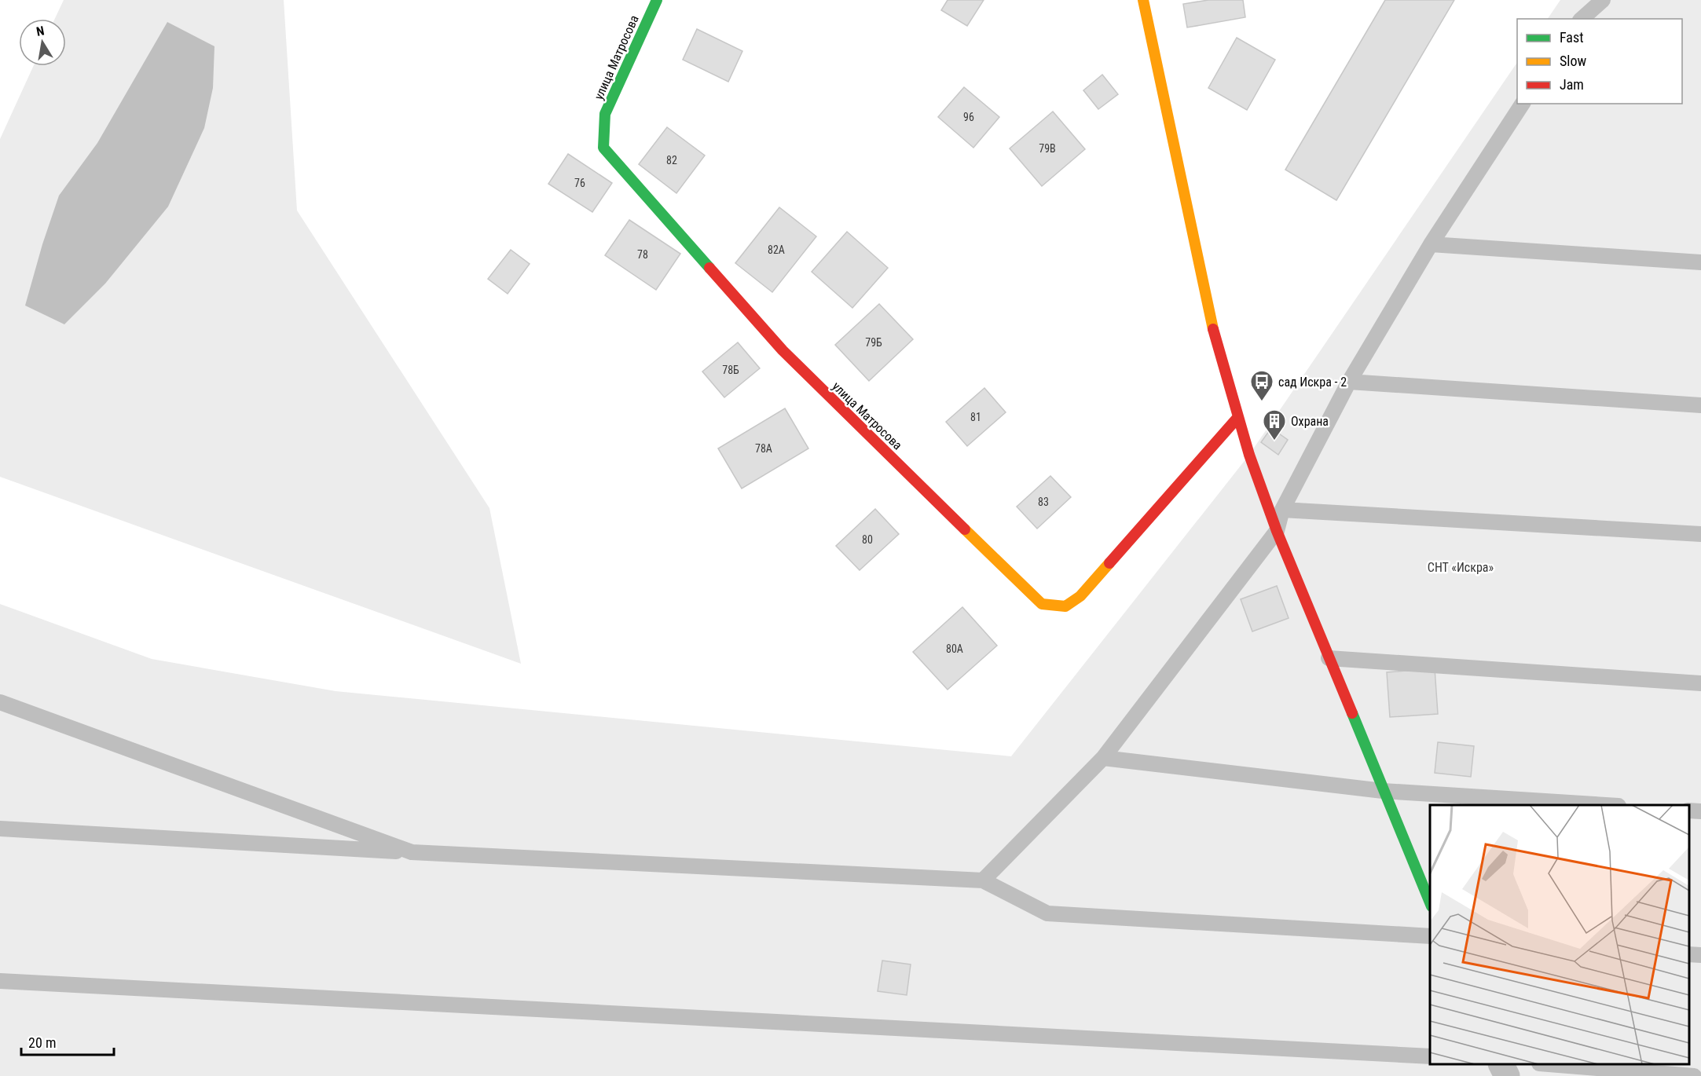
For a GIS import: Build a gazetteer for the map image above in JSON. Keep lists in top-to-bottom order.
{
  "streets": {
    "street": ["улица Матросова"]
  },
  "parks": ["СНТ «Искра»"],
  "places": {
    "bus stop": ["сад Искра - 2"],
    "building": ["Охрана"]
  },
  "house_numbers": [
    "96",
    "79В",
    "82",
    "76",
    "82А",
    "78",
    "79Б",
    "78Б",
    "81",
    "78А",
    "83",
    "80",
    "80А"
  ],
  "legend": ["Fast", "Slow", "Jam"],
  "scale_bar": "20 m",
  "north": "top"
}
